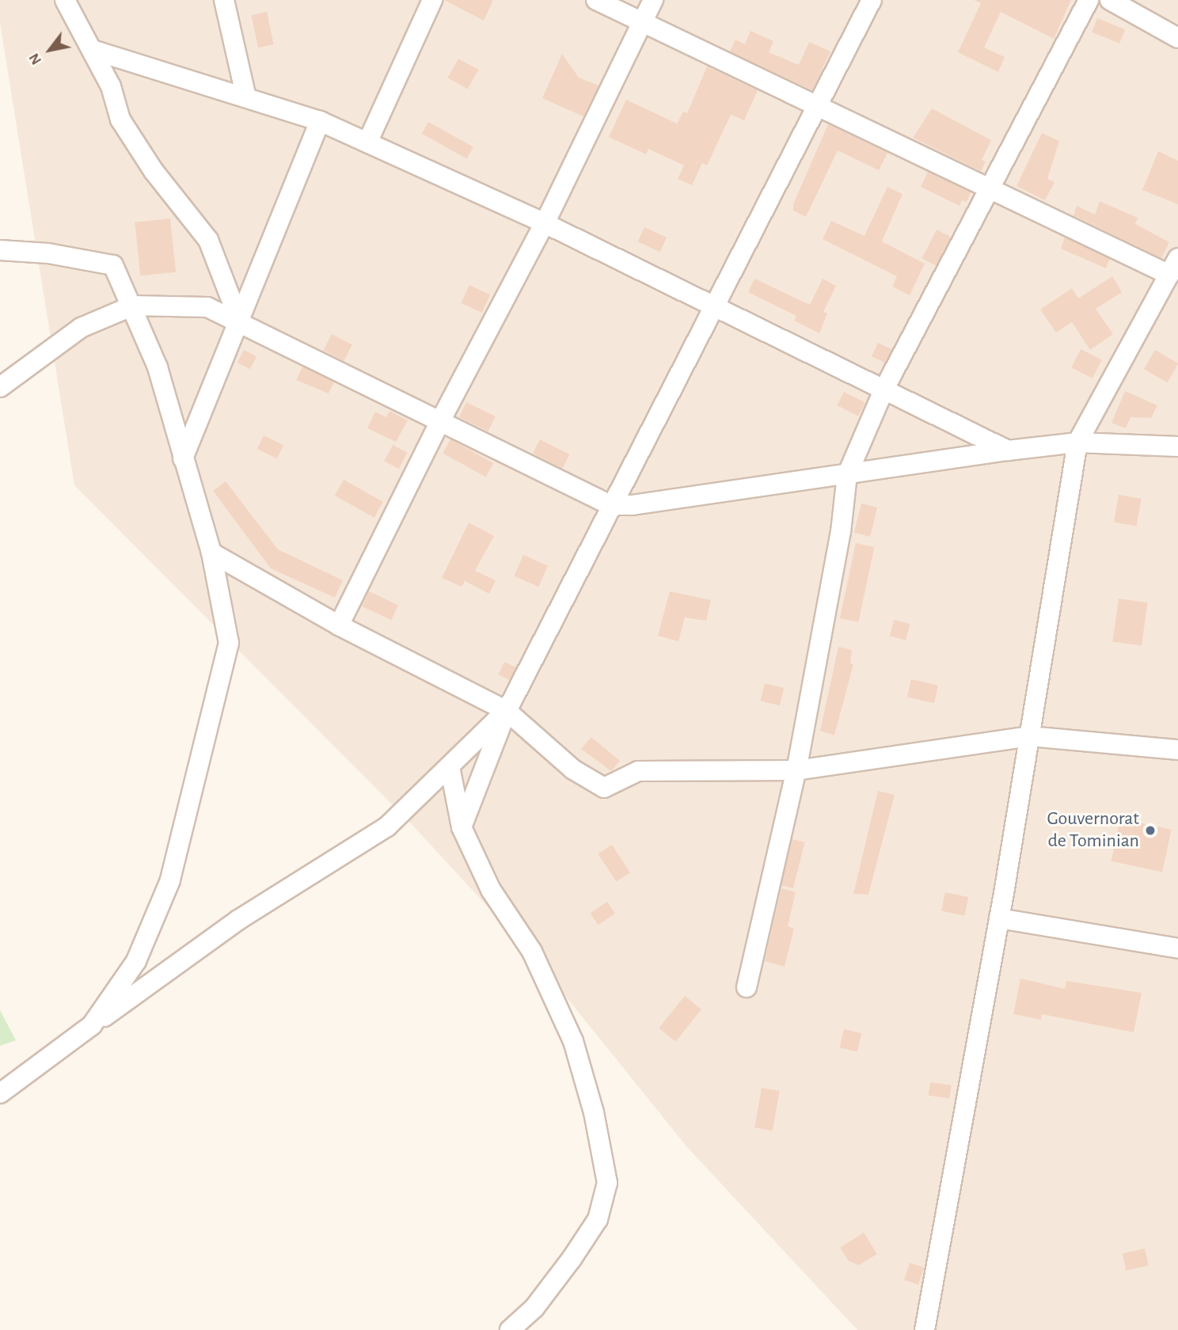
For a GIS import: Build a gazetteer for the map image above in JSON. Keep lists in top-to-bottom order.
{
  "places": ["Gouvernorat de Tominian"],
  "north": "bottom left"
}
